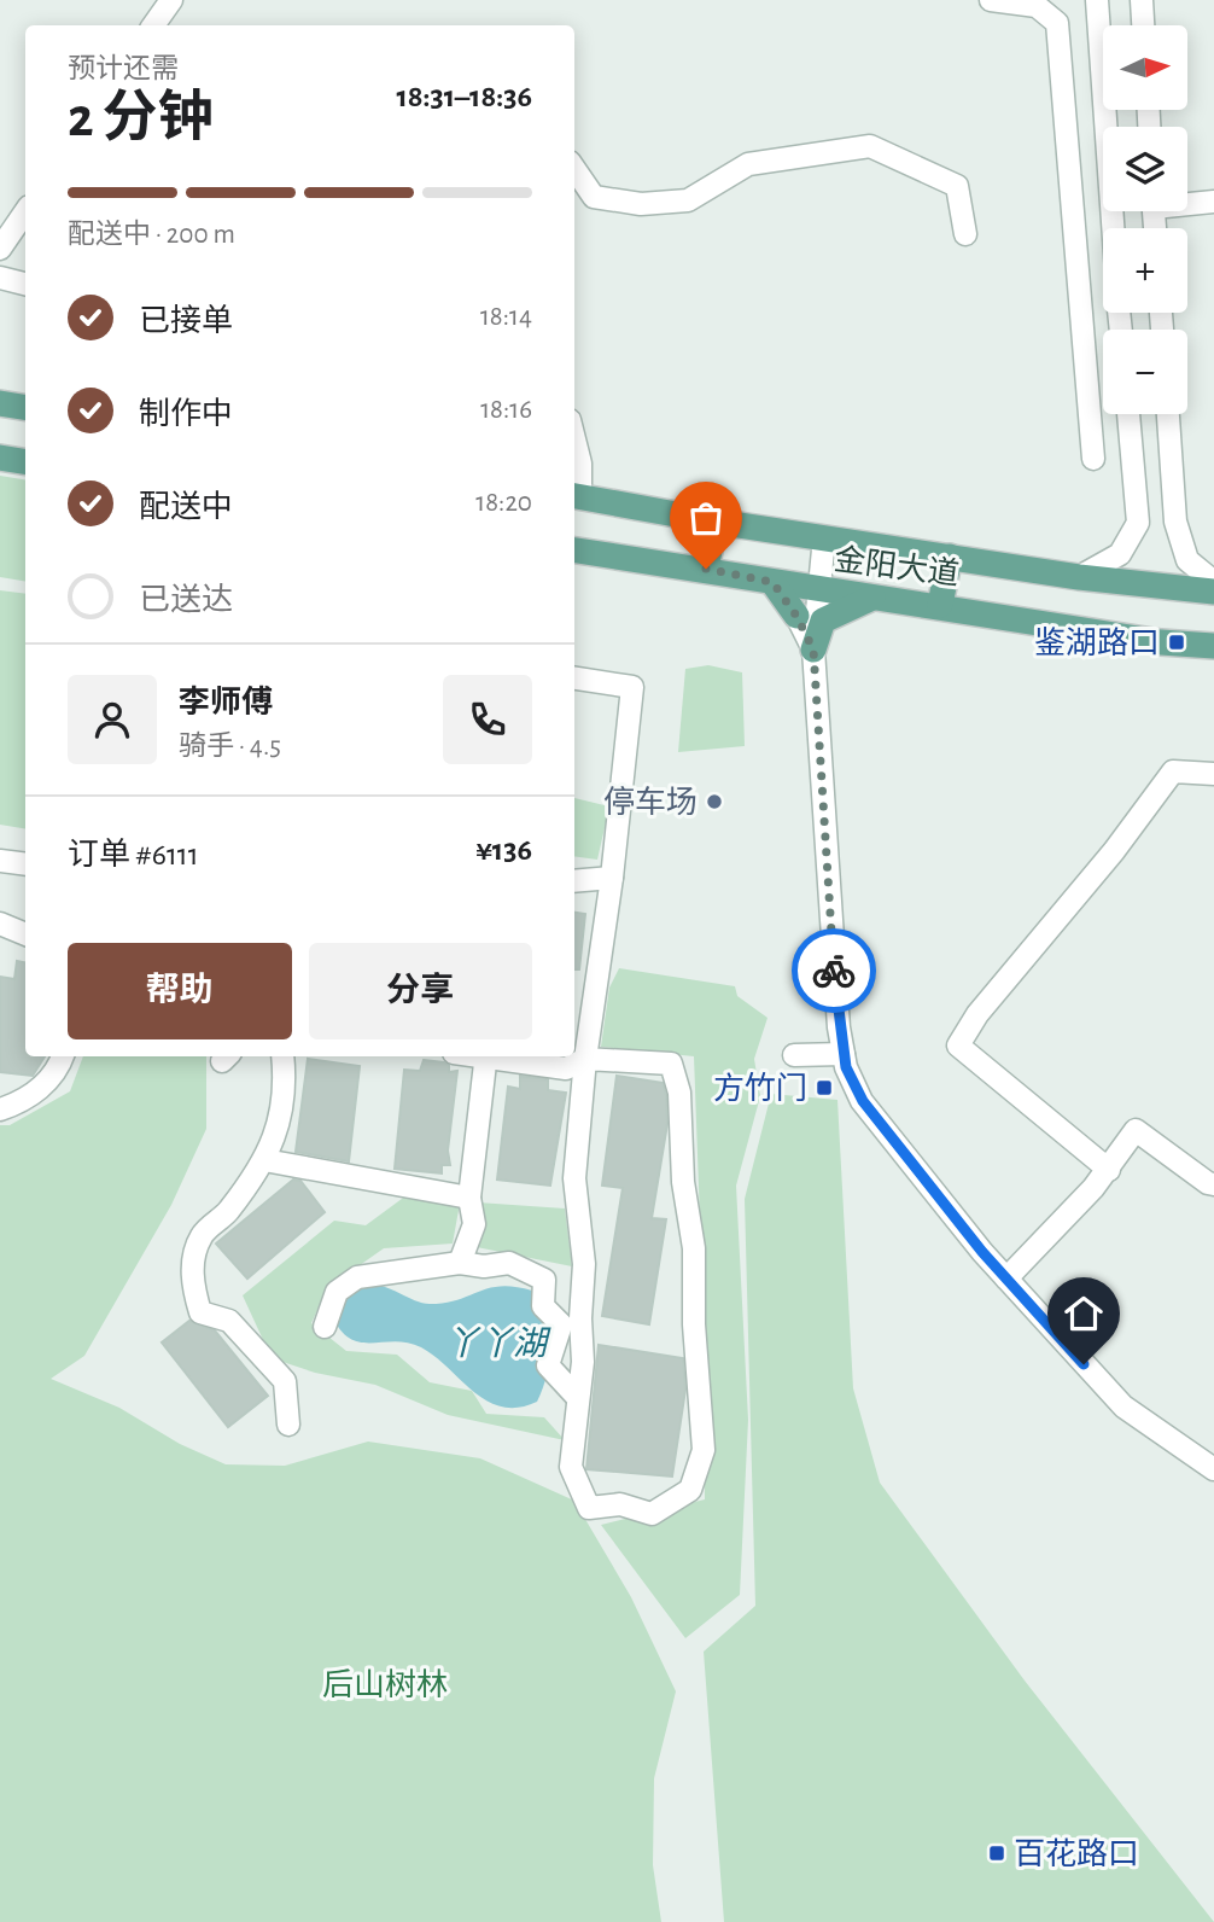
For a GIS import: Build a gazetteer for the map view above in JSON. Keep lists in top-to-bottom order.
{
  "streets": {
    "main road": ["金阳大道"]
  },
  "water": ["丫丫湖"],
  "parks": ["后山树林"],
  "places": {
    "transit": ["鉴湖路口", "方竹门", "百花路口"],
    "other": ["停车场"]
  },
  "north": "right",
  "page": {
    "map_buttons": ["+", "−"],
    "heading": ["2 分钟", "预计还需", "18:31–18:36"],
    "panel": [
      "李师傅",
      "骑手 · 4.5",
      "订单 #6111",
      "¥136"
    ],
    "bar": "配送中 · 200 m",
    "list": [
      ["已接单", "18:14"],
      ["制作中", "18:16"],
      ["配送中", "18:20"],
      "已送达"
    ],
    "buttons": ["帮助", "分享"]
  }
}
